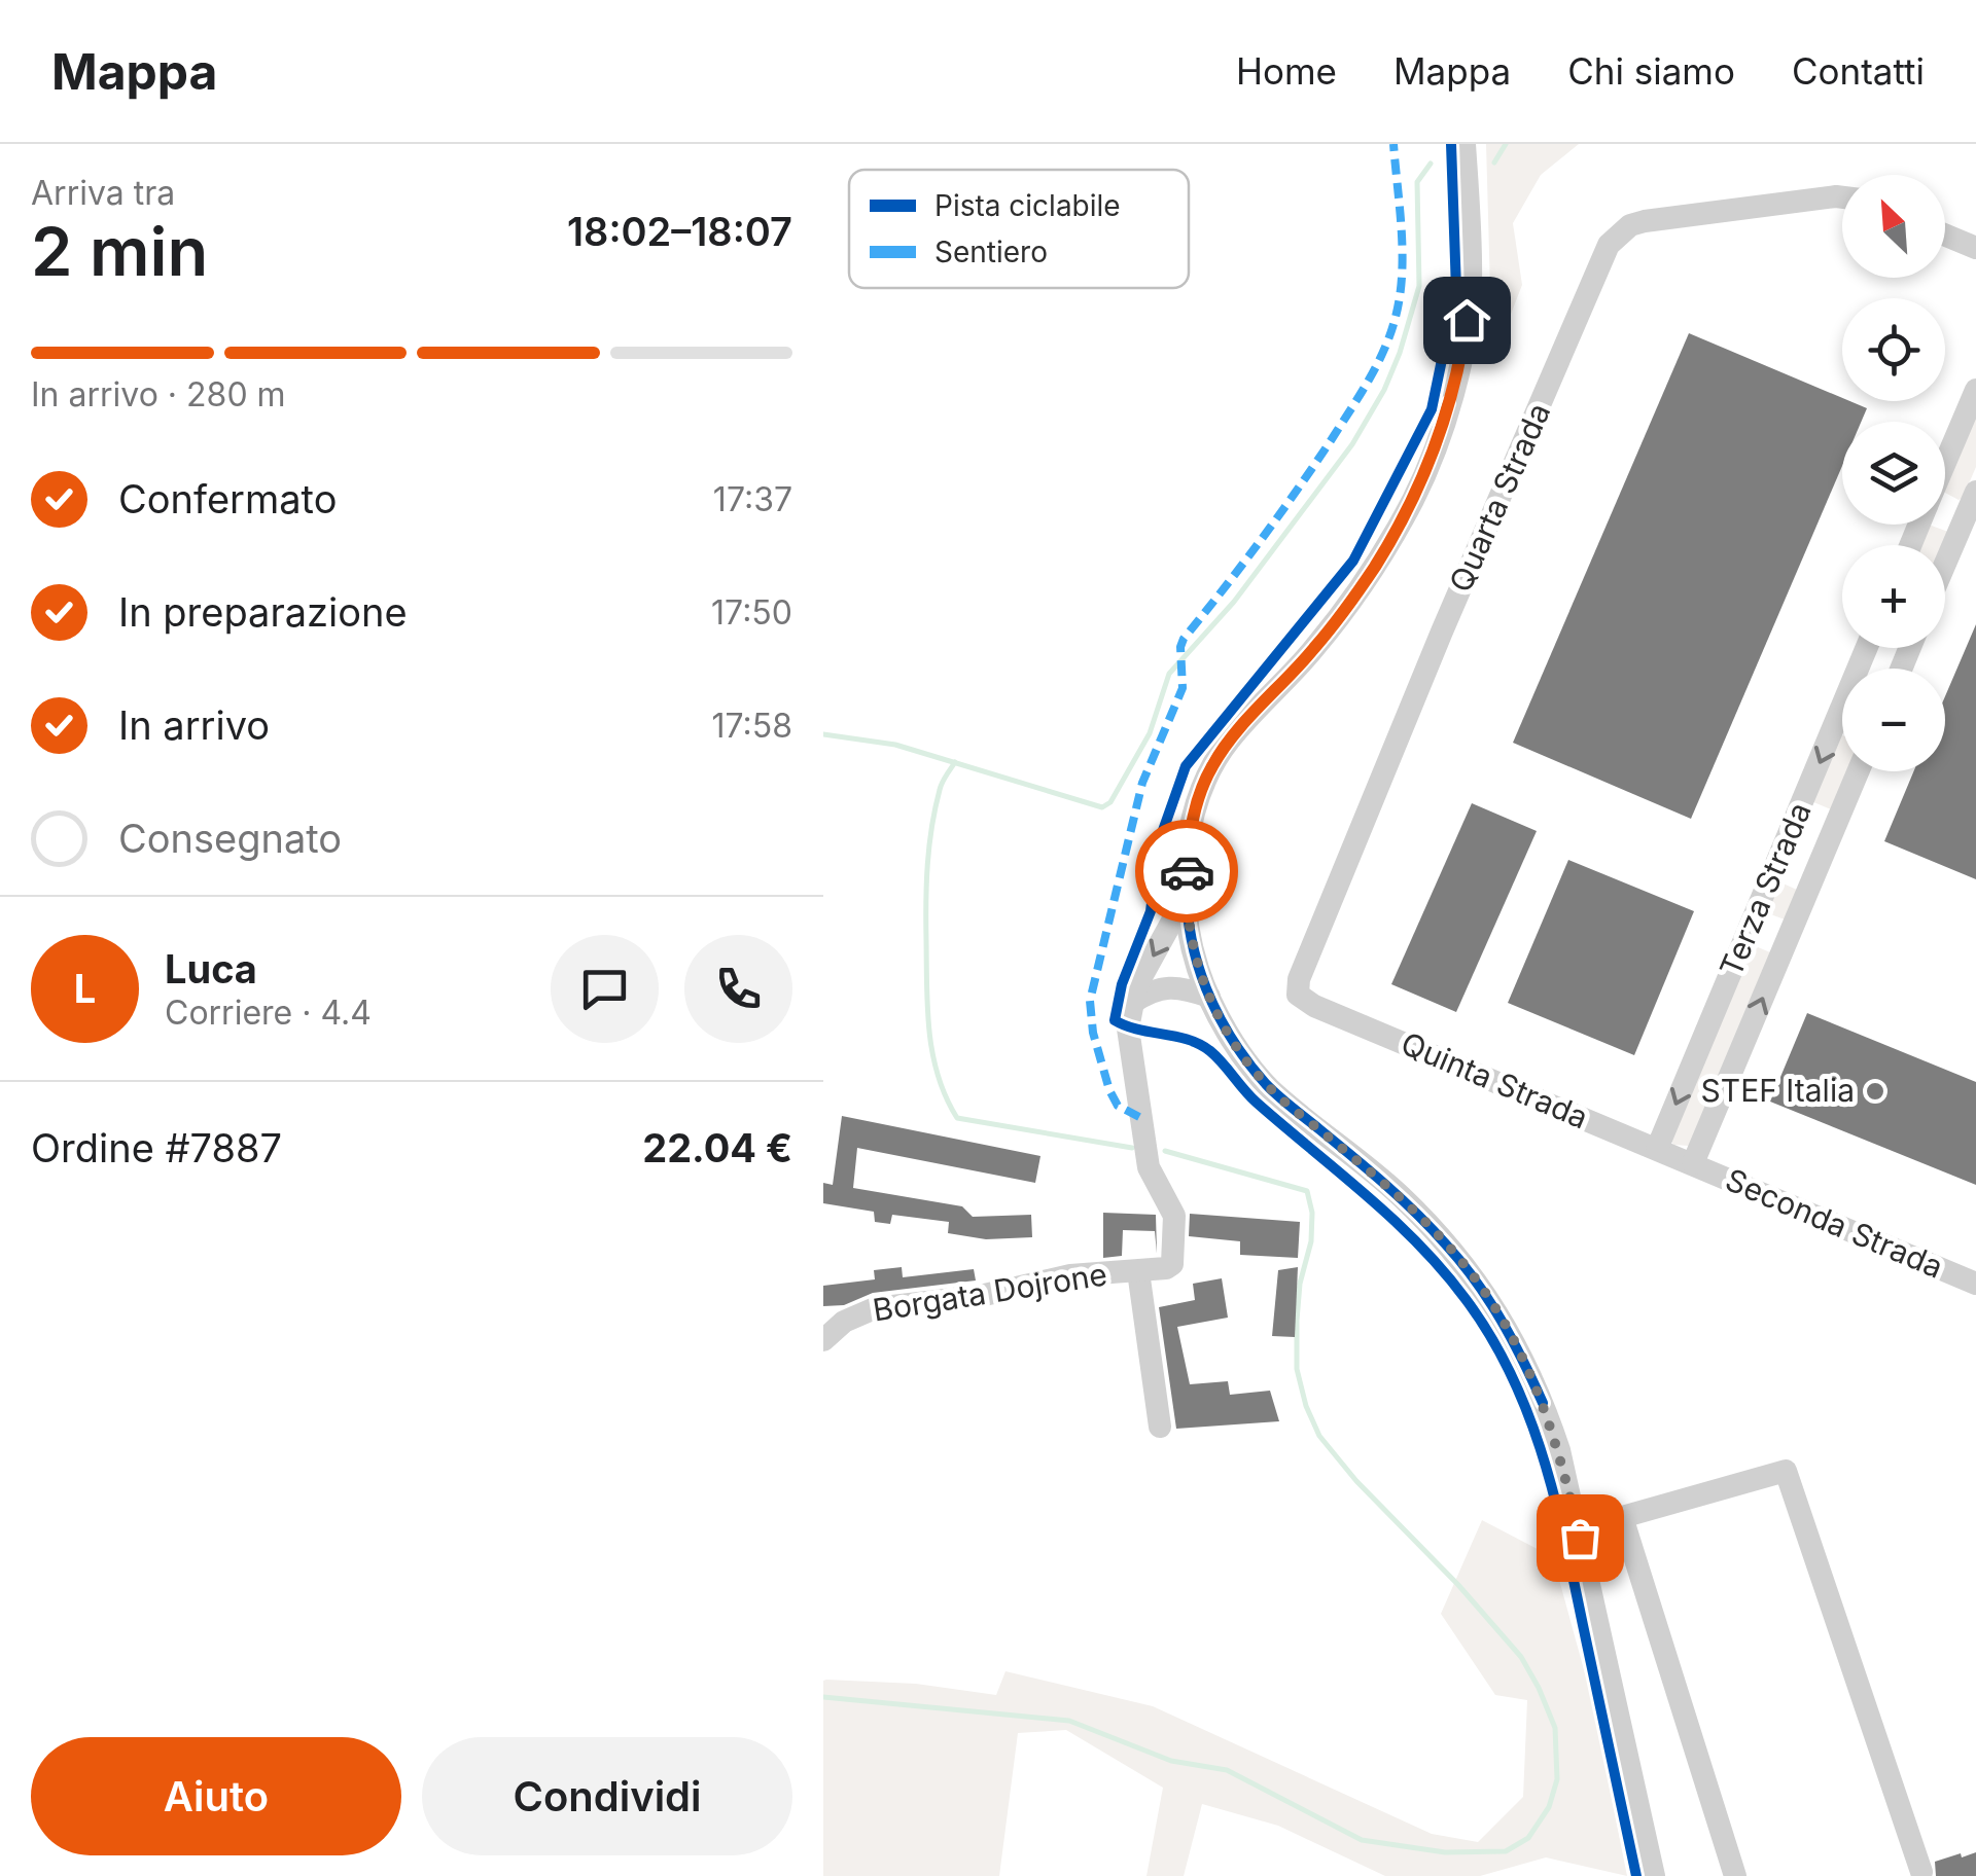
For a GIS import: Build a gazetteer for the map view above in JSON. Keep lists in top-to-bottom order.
{
  "streets": {
    "street": [
      "Quarta Strada",
      "Terza Strada",
      "Quinta Strada",
      "Seconda Strada",
      "Borgata Dojrone"
    ]
  },
  "crossings": [
    ["Quarta Strada", "Quinta Strada"],
    ["Terza Strada", "Quinta Strada"],
    ["Terza Strada", "Seconda Strada"],
    ["Quinta Strada", "Seconda Strada"]
  ],
  "places": ["STEF Italia"],
  "legend": ["Pista ciclabile", "Sentiero"],
  "north": "top left",
  "page": {
    "header": "Mappa",
    "nav": [
      "Home",
      "Mappa",
      "Chi siamo",
      "Contatti"
    ],
    "heading": ["2 min", "Arriva tra", "18:02–18:07"],
    "panel": [
      "Luca",
      "Corriere · 4.4",
      "Ordine #7887",
      "22.04 €"
    ],
    "map_buttons": ["+", "−"],
    "bar": "In arrivo · 280 m",
    "list": [
      ["Confermato", "17:37"],
      ["In preparazione", "17:50"],
      ["In arrivo", "17:58"],
      "Consegnato"
    ],
    "round": "L",
    "buttons": ["Aiuto", "Condividi"]
  }
}
